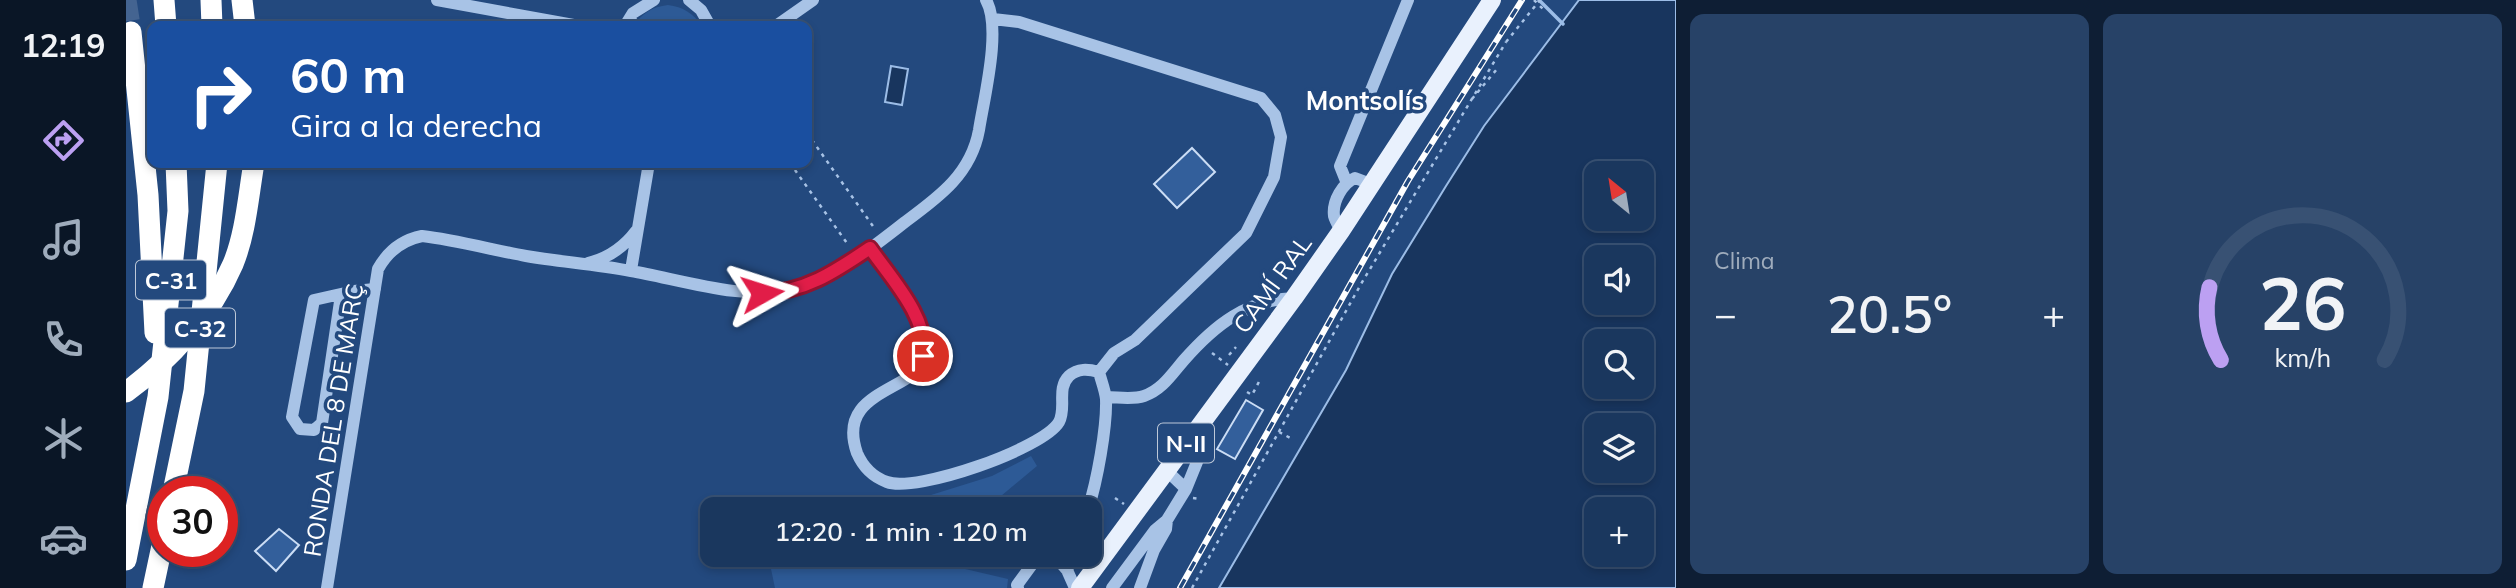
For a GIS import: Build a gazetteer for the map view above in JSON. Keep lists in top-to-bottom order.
{
  "streets": {
    "highway": ["C-31", "C-32"],
    "main road": ["CAMÍ RAL", "N-II"],
    "street": ["RONDA DEL 8 DE MARÇ"]
  },
  "districts": ["Montsolís"],
  "north": "top left",
  "page": {
    "tabs": "12:19",
    "tile": "Clima",
    "turn": ["60 m", "Gira a la derecha"],
    "map_buttons": "+",
    "heat": ["−", "20.5°", "+"],
    "limit": "30",
    "trip": "12:20 · 1 min · 120 m",
    "gauge": ["26", "km/h"]
  }
}
